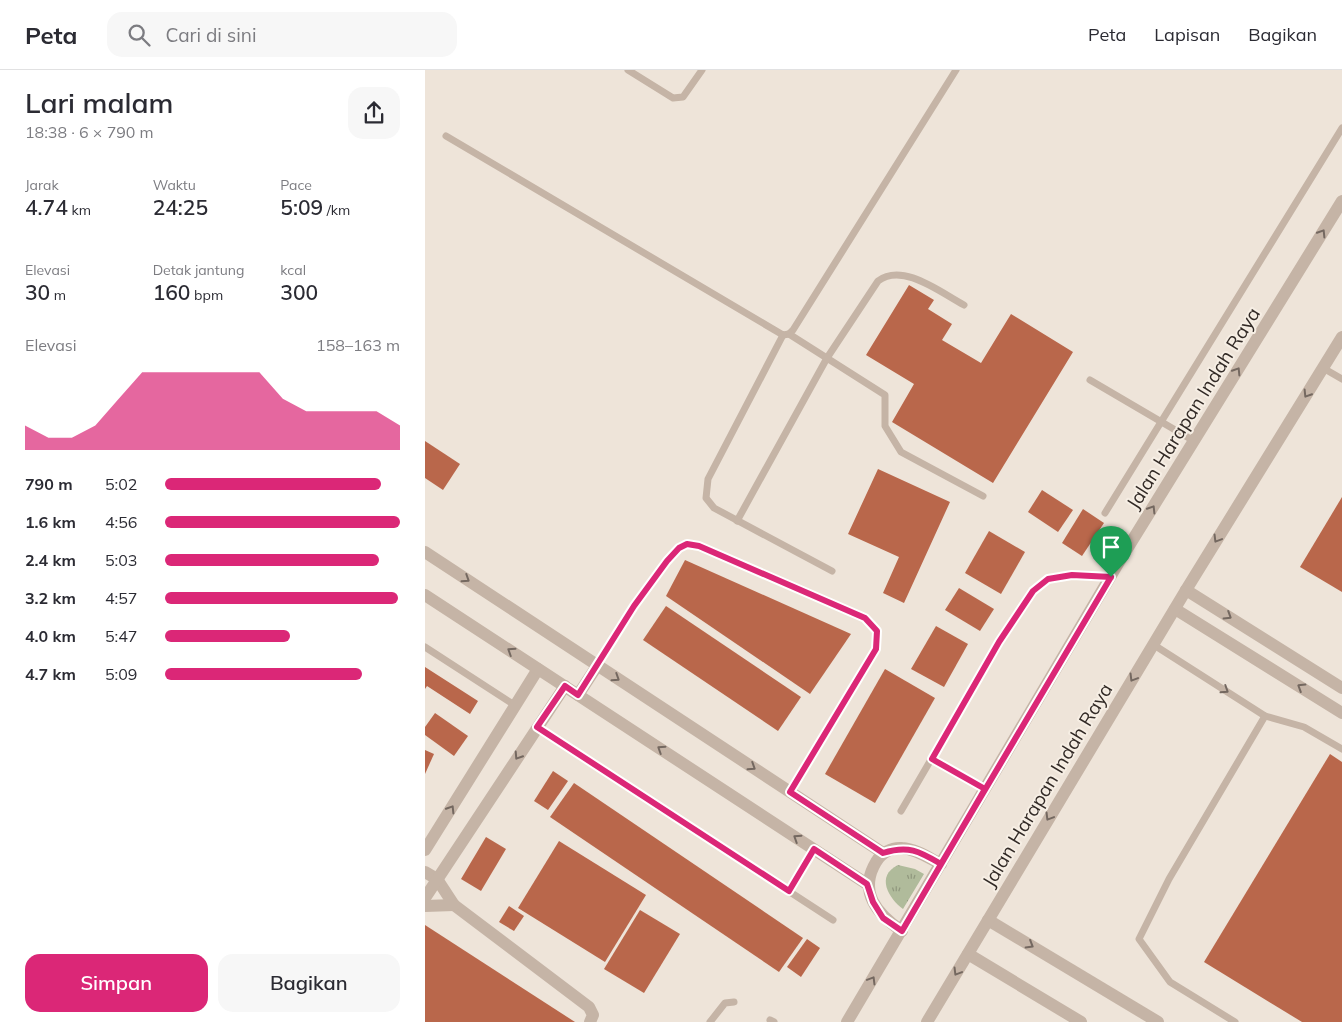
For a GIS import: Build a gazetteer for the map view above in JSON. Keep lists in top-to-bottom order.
{
  "streets": {
    "street": ["Jalan Harapan Indah Raya"]
  },
  "page": {
    "header": "Peta",
    "search": "Cari di sini",
    "nav": ["Peta", "Lapisan", "Bagikan"],
    "heading": ["Lari malam", "18:38 · 6 × 790 m"],
    "stats": [
      ["Jarak", "4.74 km"],
      ["Waktu", "24:25"],
      ["Pace", "5:09 /km"],
      ["Elevasi", "30 m"],
      ["Detak jantung", "160 bpm"],
      ["kcal", "300"]
    ],
    "chart": ["Elevasi", "158–163 m"],
    "list": [
      {
        "name": "790 m",
        "note": "5:02"
      },
      {
        "name": "1.6 km",
        "note": "4:56"
      },
      {
        "name": "2.4 km",
        "note": "5:03"
      },
      {
        "name": "3.2 km",
        "note": "4:57"
      },
      {
        "name": "4.0 km",
        "note": "5:47"
      },
      {
        "name": "4.7 km",
        "note": "5:09"
      }
    ],
    "buttons": ["Simpan", "Bagikan"]
  }
}
